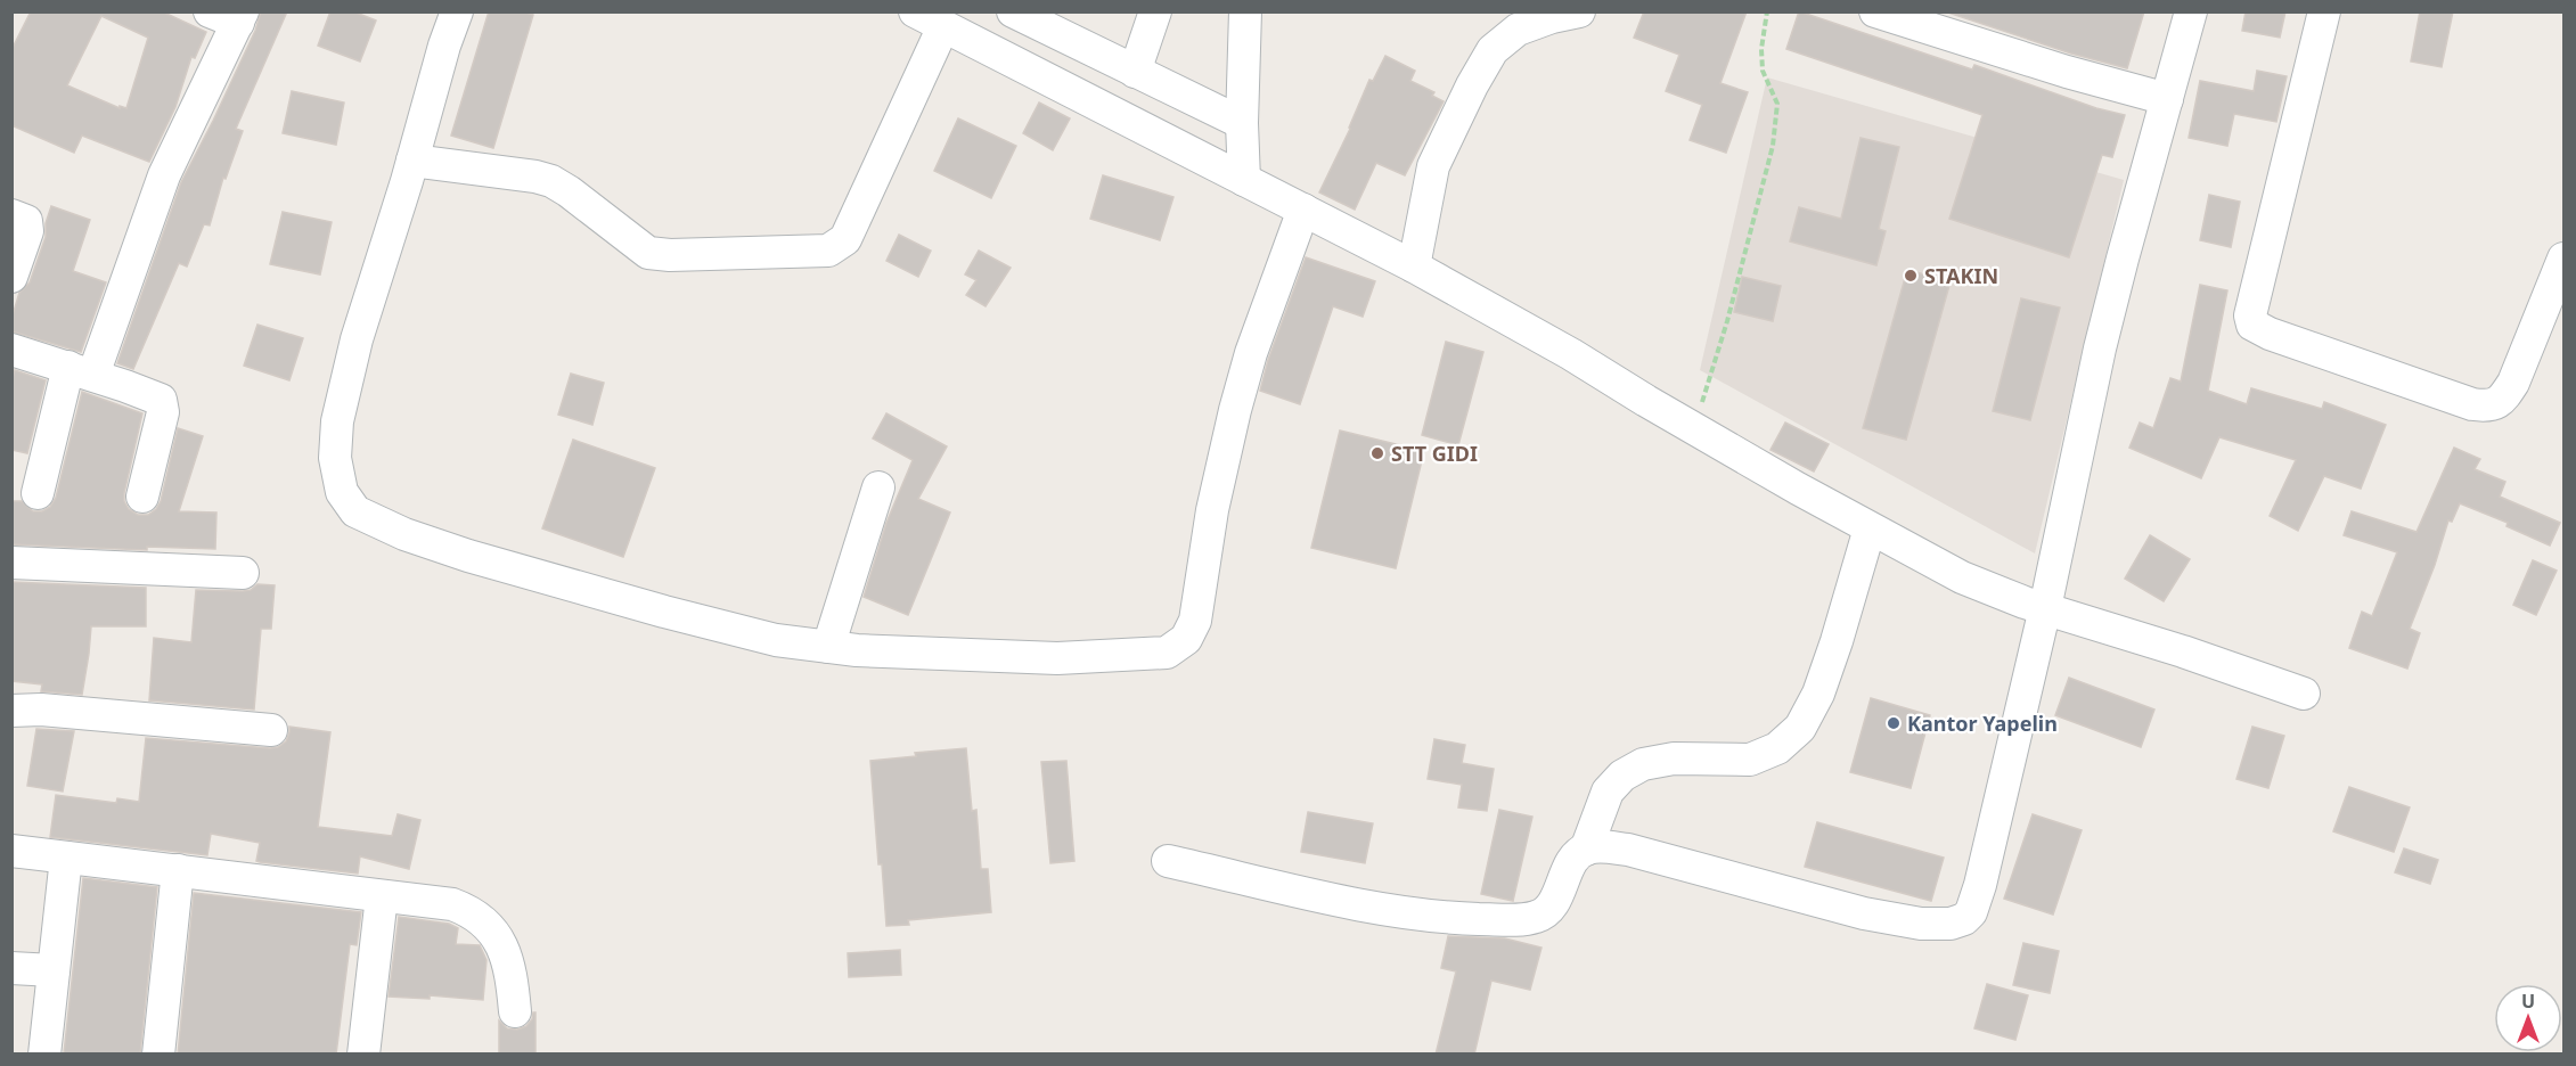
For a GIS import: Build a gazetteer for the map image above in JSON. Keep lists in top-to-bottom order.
{
  "places": ["STAKIN", "STT GIDI", "Kantor Yapelin"],
  "north": "top"
}
